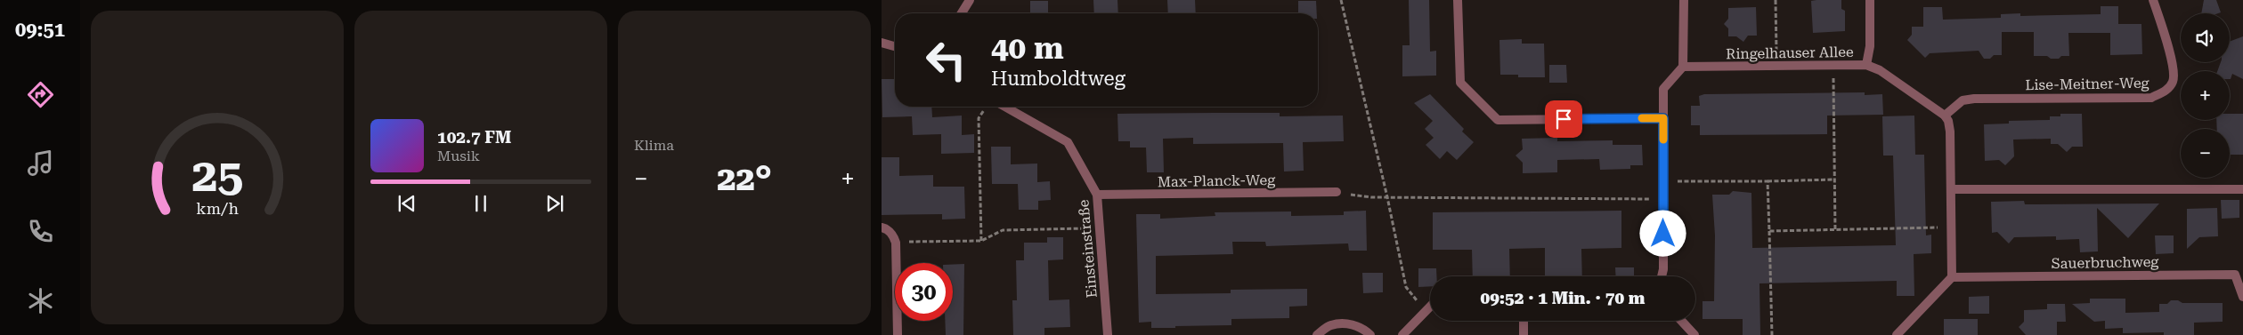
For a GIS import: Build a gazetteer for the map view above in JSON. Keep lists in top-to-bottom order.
{
  "streets": {
    "street": [
      "Ringelhauser Allee",
      "Lise-Meitner-Weg",
      "Max-Planck-Weg",
      "Einsteinstraße",
      "Sauerbruchweg"
    ]
  },
  "crossings": [
    ["Ringelhauser Allee", "Lise-Meitner-Weg"],
    ["Max-Planck-Weg", "Einsteinstraße"]
  ],
  "page": {
    "tabs": "09:51",
    "tile": "Klima",
    "map_buttons": ["+", "−"],
    "turn": ["40 m", "Humboldtweg"],
    "song": ["102.7 FM", "Musik"],
    "heat": ["−", "22°", "+"],
    "limit": "30",
    "trip": "09:52 · 1 Min. · 70 m",
    "gauge": ["25", "km/h"]
  }
}
